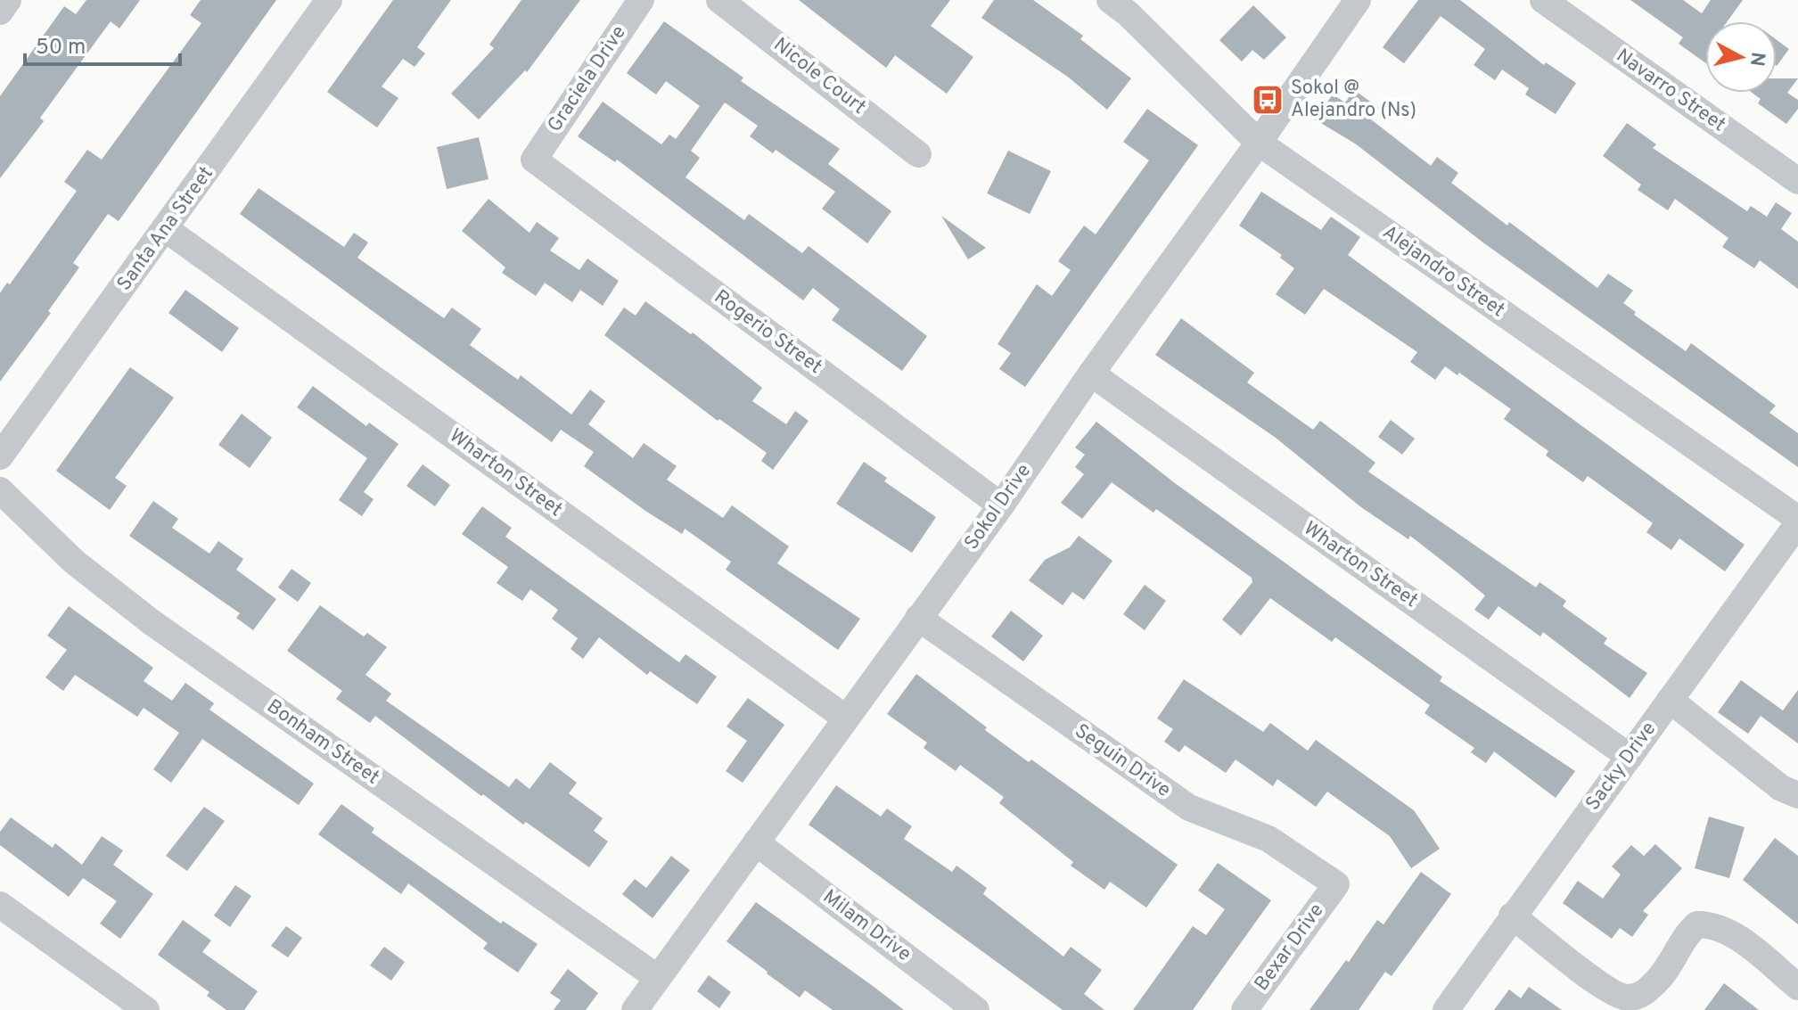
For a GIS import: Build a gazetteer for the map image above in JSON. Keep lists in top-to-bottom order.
{
  "streets": {
    "street": [
      "Nicole Court",
      "Graciela Drive",
      "Navarro Street",
      "Santa Ana Street",
      "Alejandro Street",
      "Rogerio Street",
      "Wharton Street",
      "Sokol Drive",
      "Bonham Street",
      "Seguin Drive",
      "Sacky Drive",
      "Milam Drive",
      "Bexar Drive"
    ]
  },
  "crossings": [
    ["Graciela Drive", "Rogerio Street"],
    ["Santa Ana Street", "Wharton Street"],
    ["Alejandro Street", "Sokol Drive"],
    ["Alejandro Street", "Sacky Drive"],
    ["Rogerio Street", "Sokol Drive"],
    ["Wharton Street", "Sokol Drive"],
    ["Wharton Street", "Sacky Drive"],
    ["Sokol Drive", "Bonham Street"],
    ["Sokol Drive", "Seguin Drive"],
    ["Sokol Drive", "Milam Drive"],
    ["Seguin Drive", "Bexar Drive"]
  ],
  "places": {
    "bus stop": ["Sokol @ Alejandro (Ns)"]
  },
  "scale_bar": "50 m",
  "north": "right"
}
